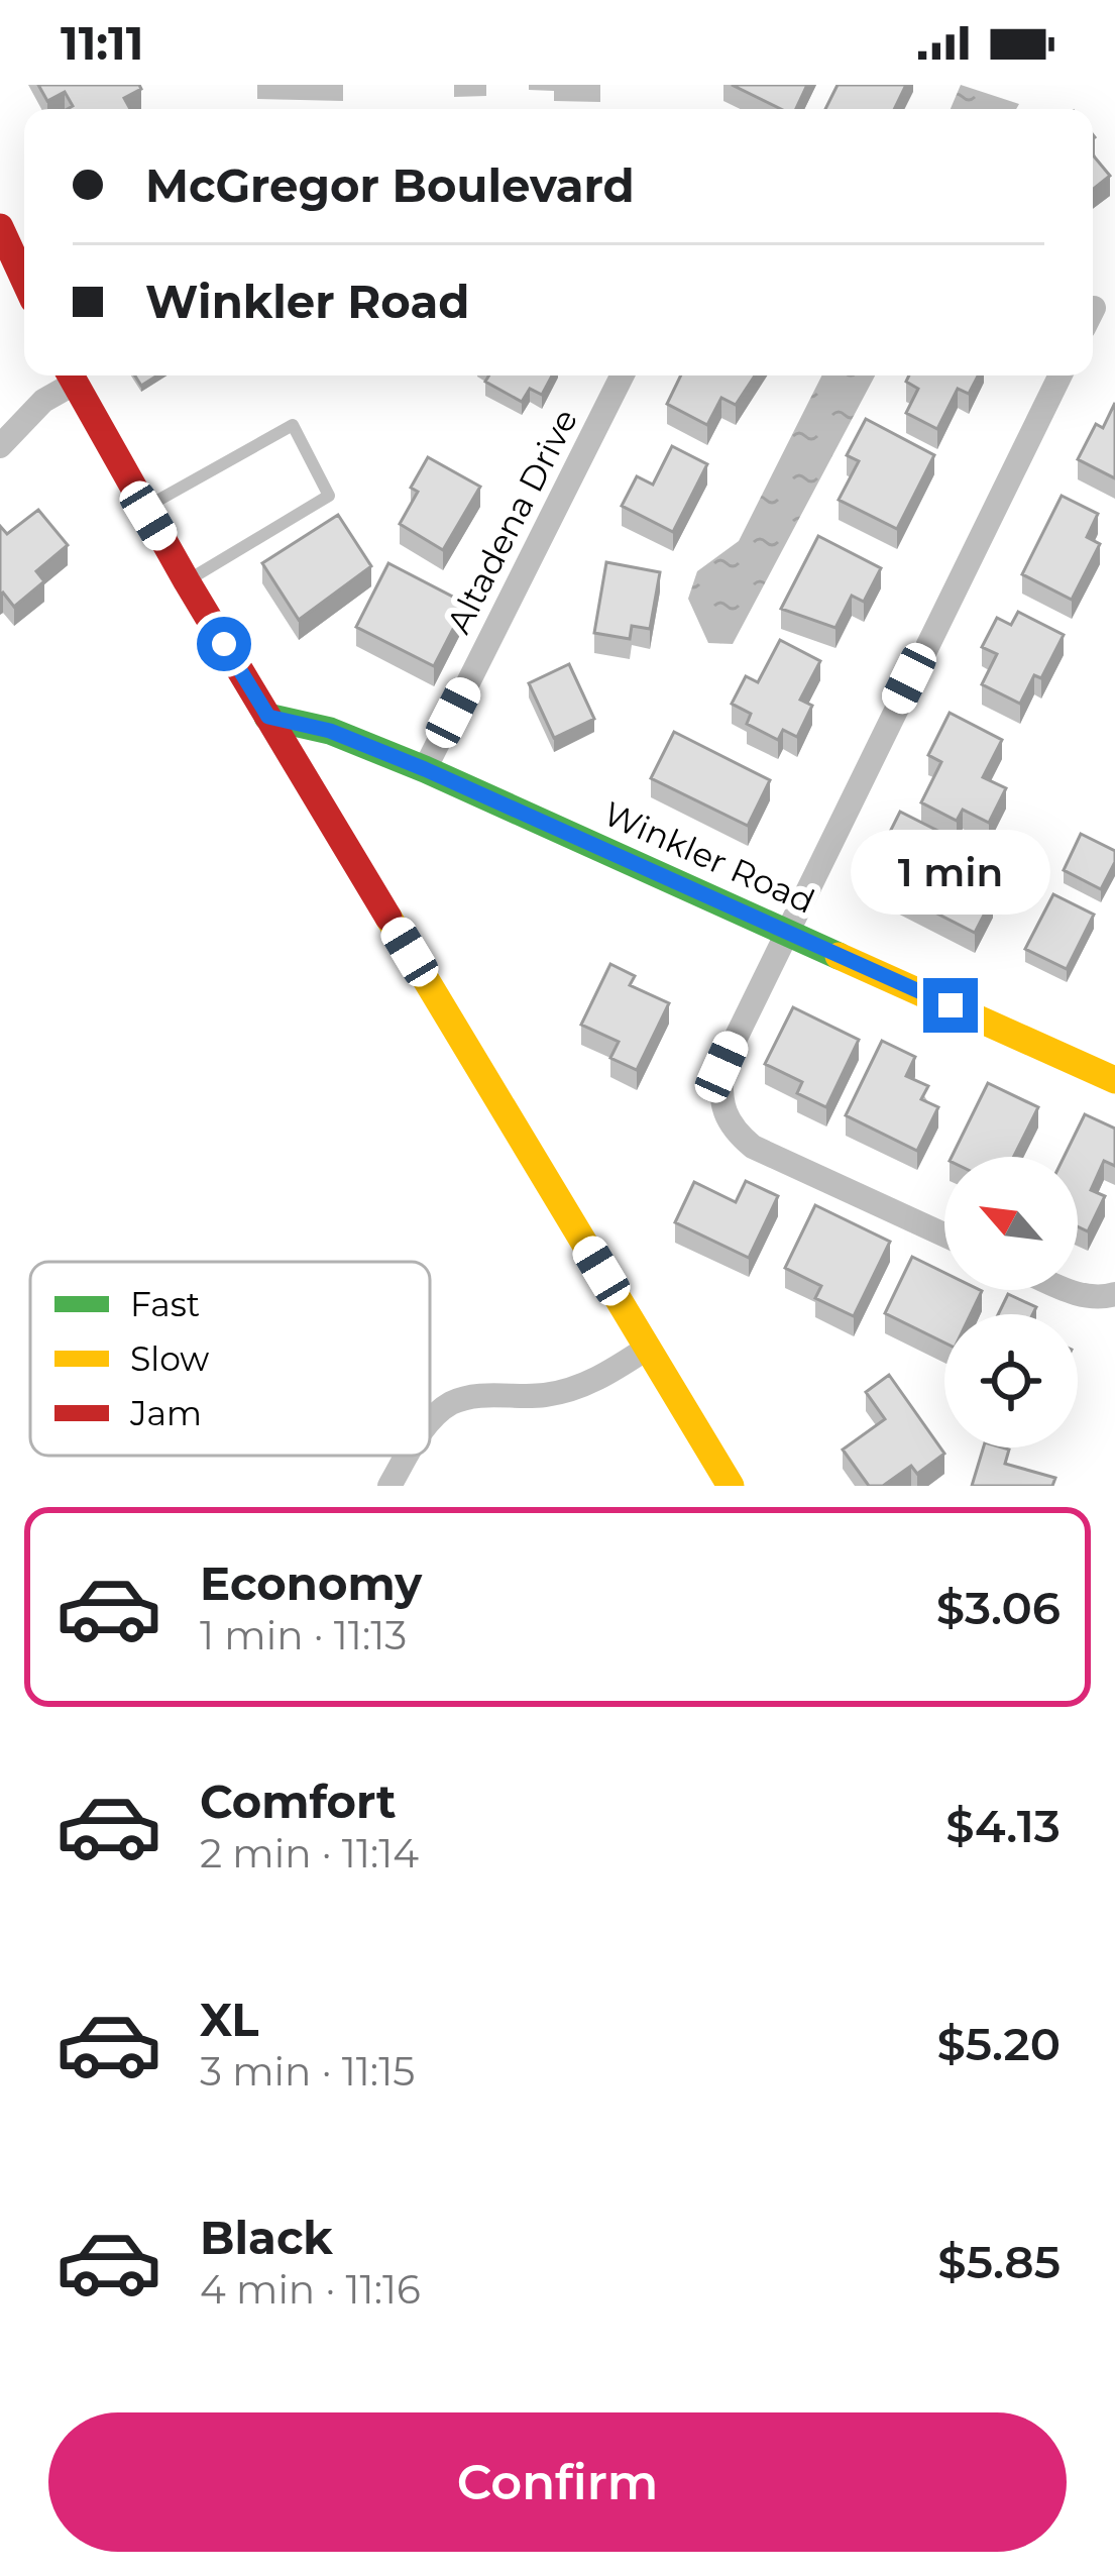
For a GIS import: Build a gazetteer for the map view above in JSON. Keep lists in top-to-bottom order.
{
  "streets": {
    "main road": ["Winkler Road"],
    "street": ["Altadena Drive"]
  },
  "crossings": [
    ["Altadena Drive", "Winkler Road"]
  ],
  "legend": ["Fast", "Slow", "Jam"],
  "north": "top left",
  "page": {
    "status": "11:11",
    "banner": ["McGregor Boulevard", "Winkler Road"],
    "bubble": "1 min",
    "list": [
      {
        "name": "Economy",
        "note": "1 min · 11:13",
        "value": "$3.06"
      },
      {
        "name": "Comfort",
        "note": "2 min · 11:14",
        "value": "$4.13"
      },
      {
        "name": "XL",
        "note": "3 min · 11:15",
        "value": "$5.20"
      },
      {
        "name": "Black",
        "note": "4 min · 11:16",
        "value": "$5.85"
      }
    ],
    "buttons": "Confirm"
  }
}
